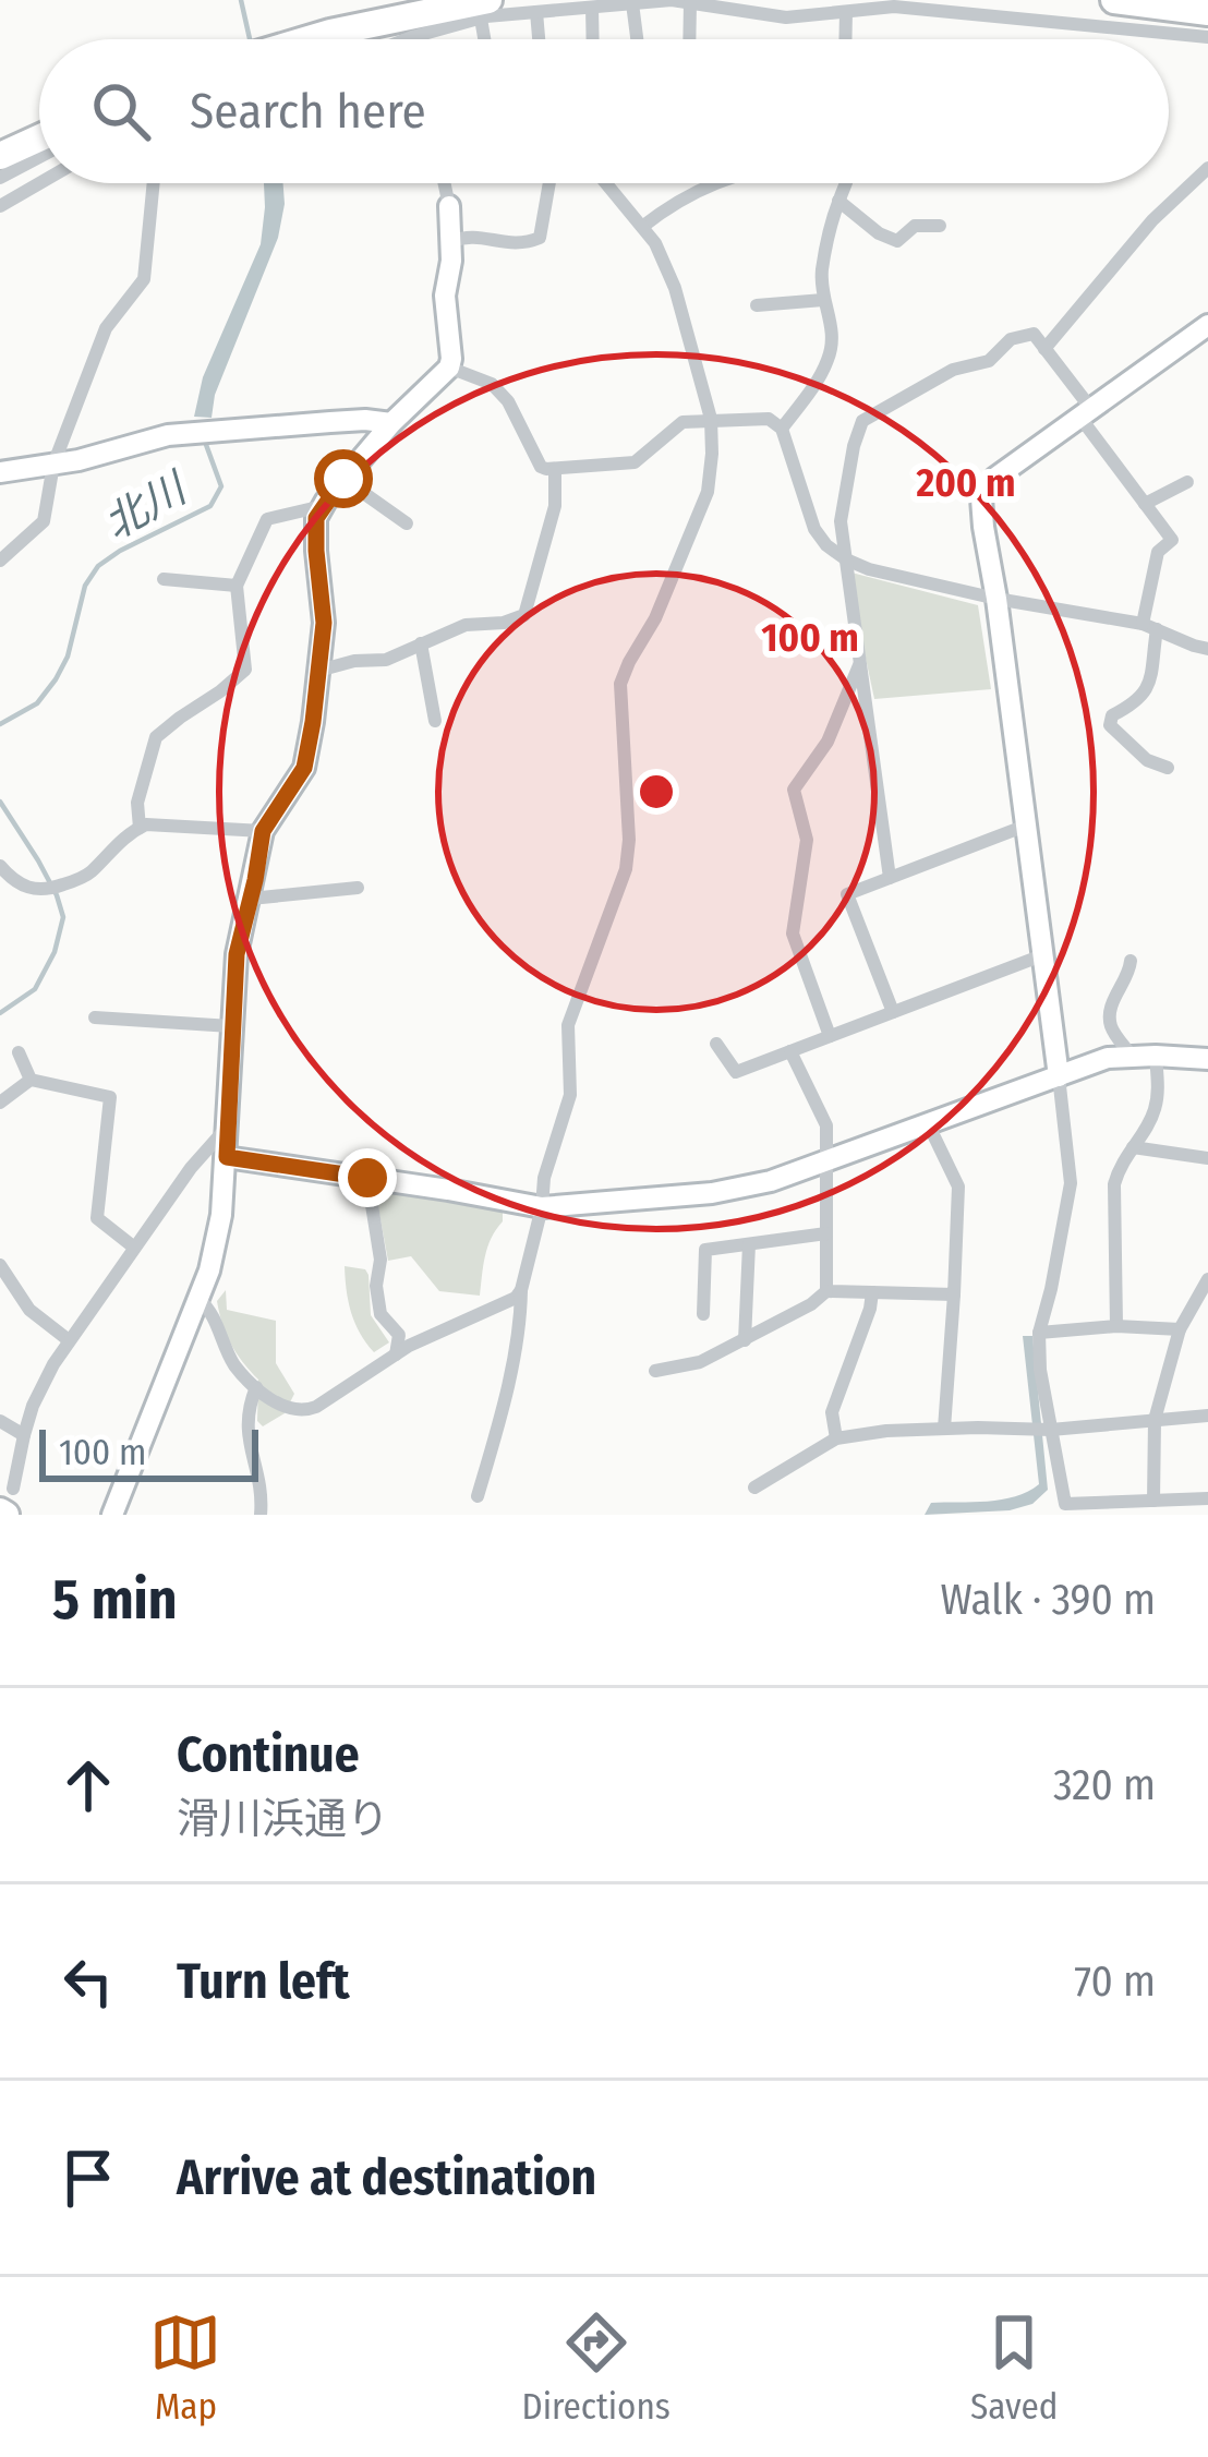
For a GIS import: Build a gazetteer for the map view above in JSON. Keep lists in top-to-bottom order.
{
  "water": ["北川"],
  "scale_bar": "100 m",
  "page": {
    "search": "Search here",
    "scale": "100 m",
    "heading": ["5 min", "Walk · 390 m"],
    "list": [
      ["Continue", "滑川浜通り", "320 m"],
      ["Turn left", "70 m"],
      "Arrive at destination"
    ],
    "nav": ["Map", "Directions", "Saved"]
  },
  "rings": ["200 m", "100 m"]
}
